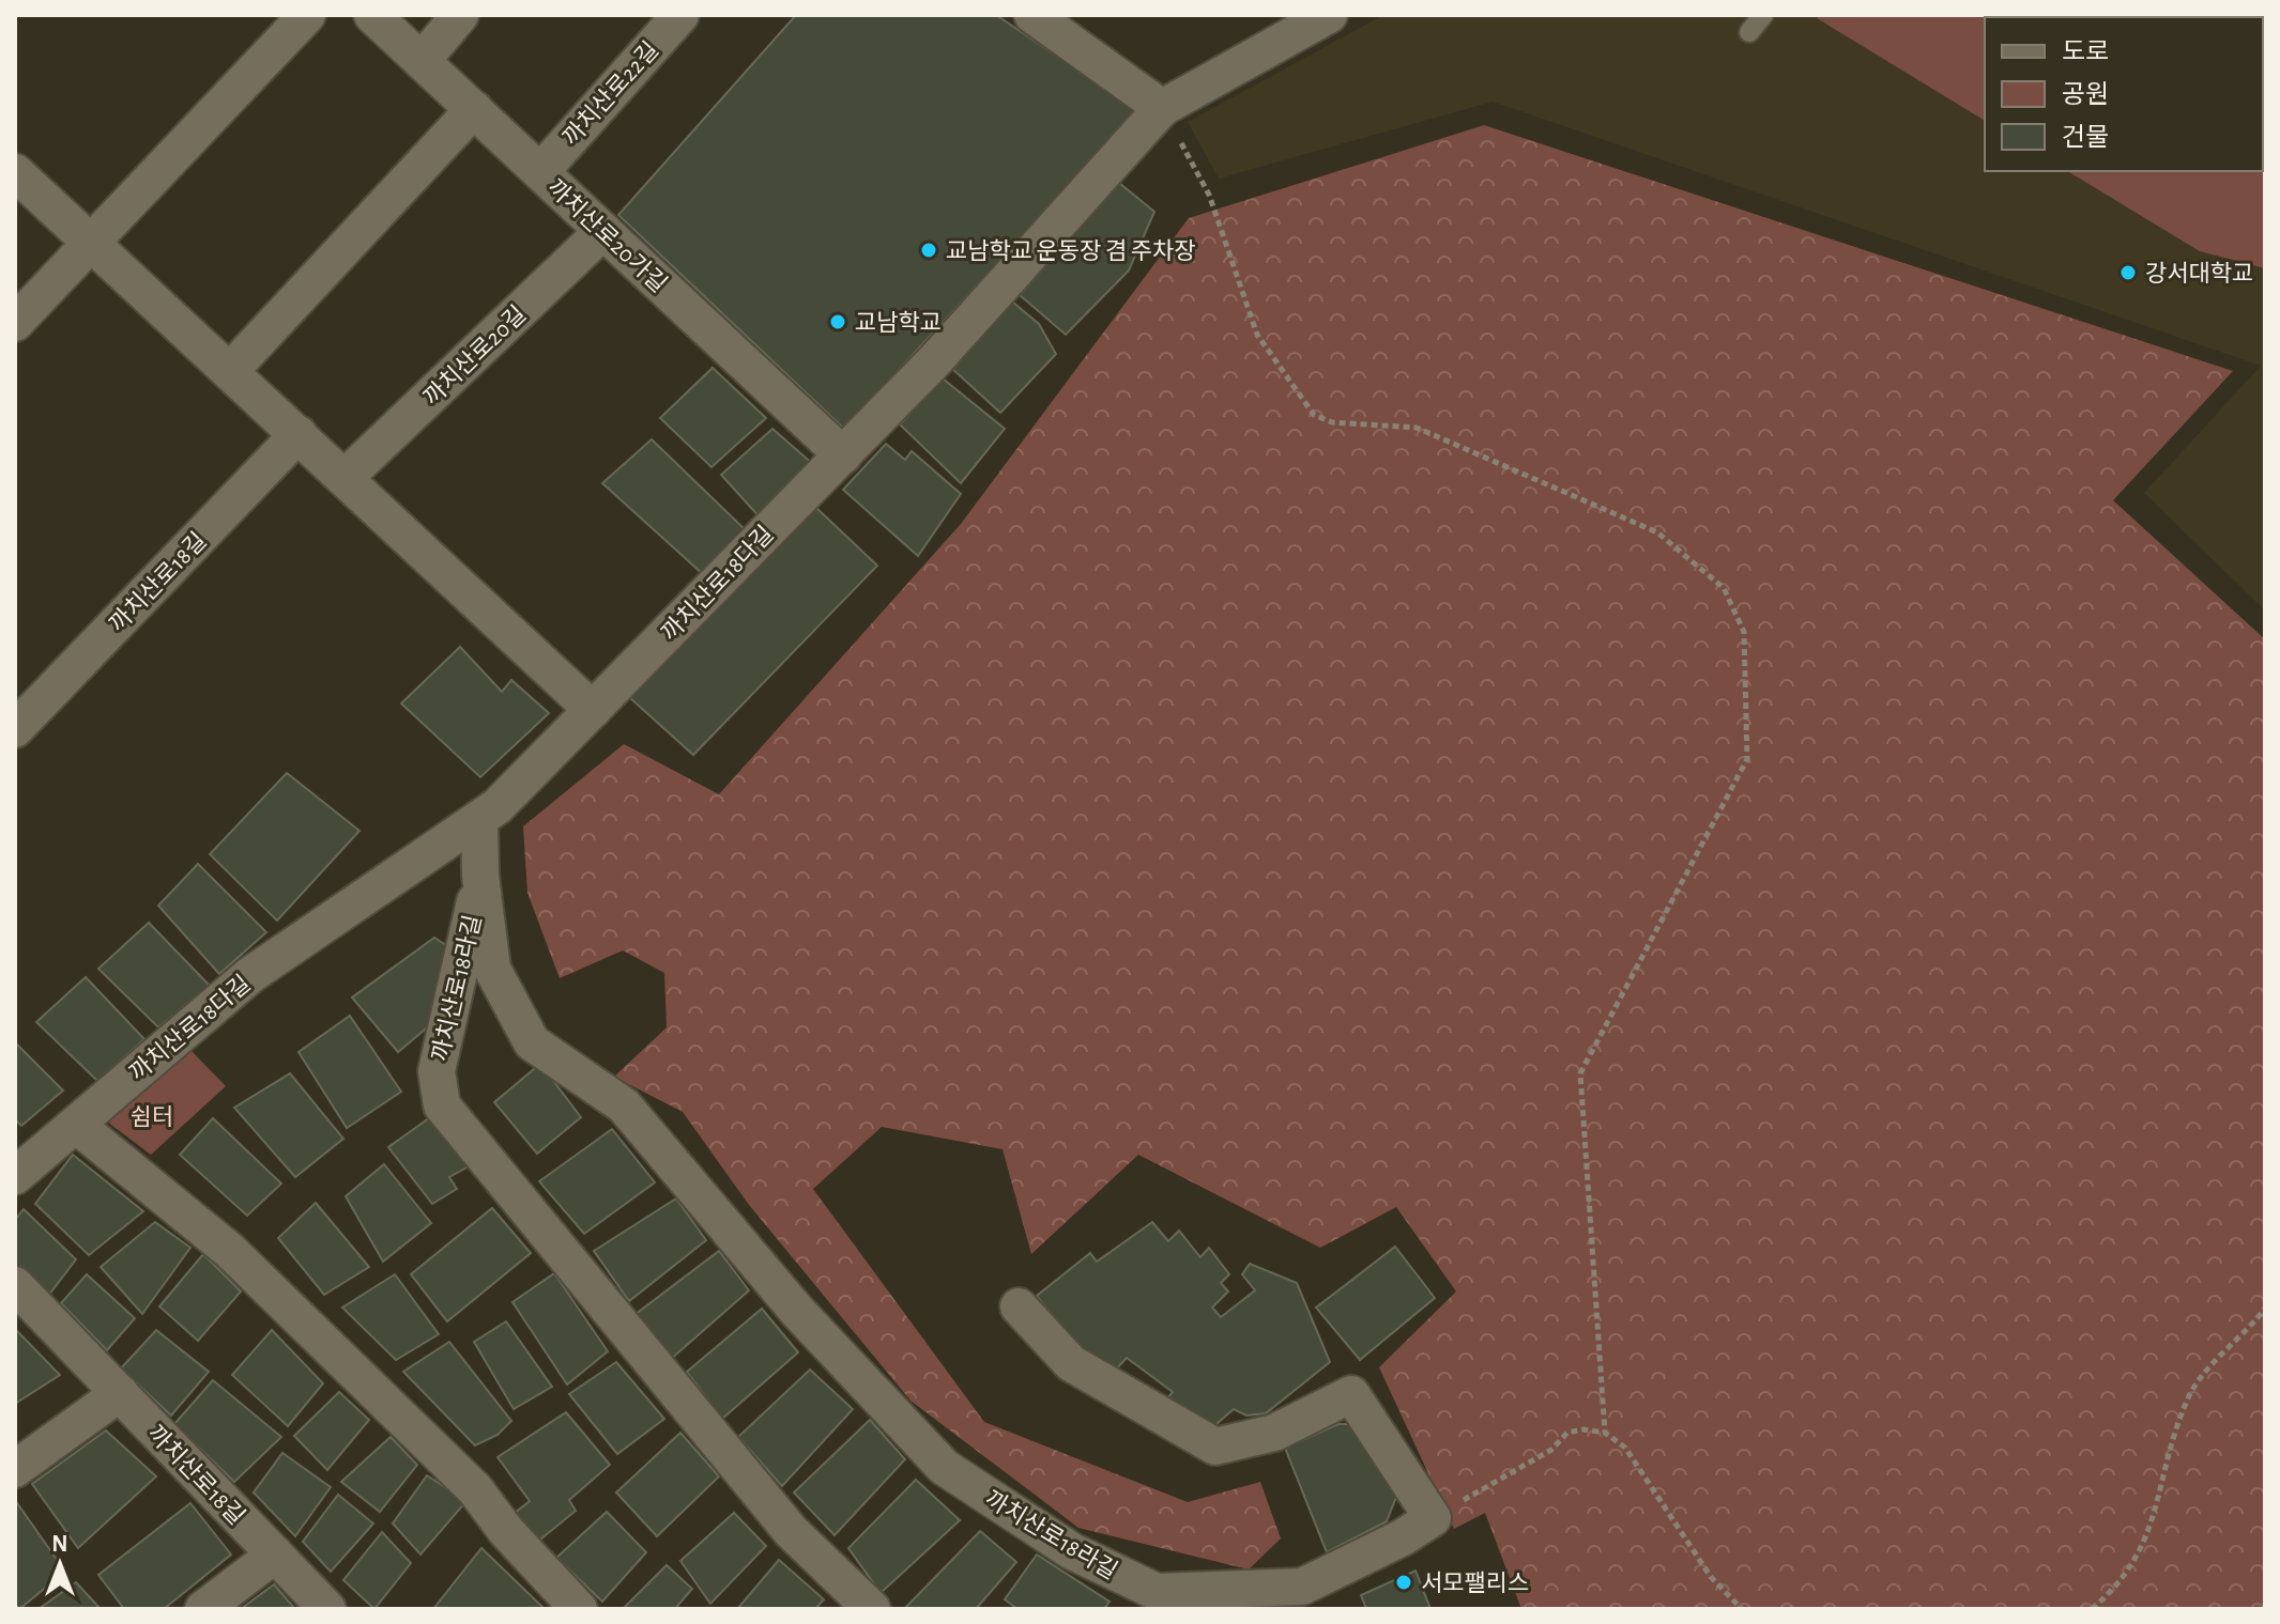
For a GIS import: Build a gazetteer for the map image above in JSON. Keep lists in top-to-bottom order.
{
  "streets": {
    "street": [
      "까치산로22길",
      "까치산로20가길",
      "까치산로20길",
      "까치산로18길",
      "까치산로18다길",
      "까치산로18라길"
    ]
  },
  "crossings": [
    ["까치산로22길", "까치산로20가길"],
    ["까치산로20가길", "까치산로20길"],
    ["까치산로20가길", "까치산로18다길"],
    ["까치산로18다길", "까치산로18라길"]
  ],
  "parks": ["쉼터"],
  "places": [
    "교남학교 운동장 겸 주차장",
    "강서대학교",
    "교남학교",
    "서모팰리스"
  ],
  "legend": ["도로", "공원", "건물"],
  "north": "top"
}
